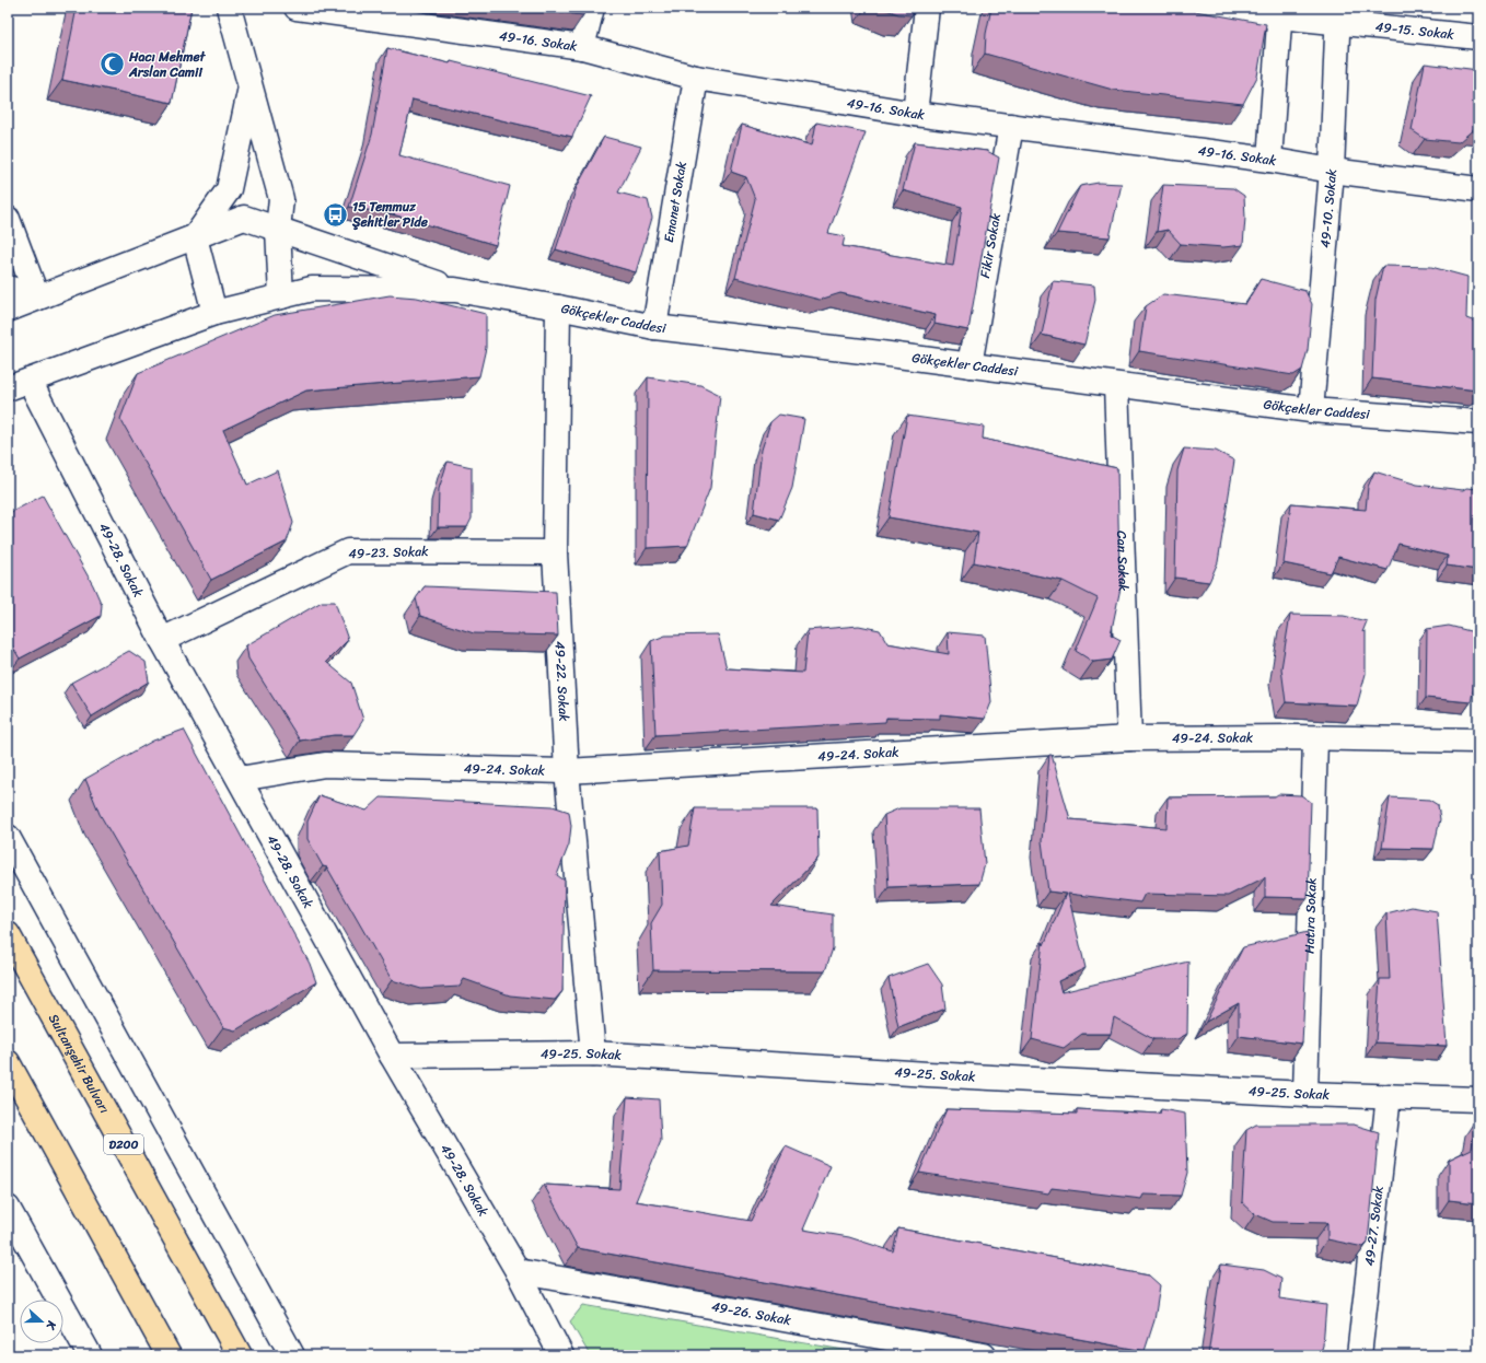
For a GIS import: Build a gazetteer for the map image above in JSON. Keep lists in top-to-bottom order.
{
  "streets": {
    "highway": ["Sultanşehir Bulvarı", "D200"],
    "street": [
      "49-15. Sokak",
      "49-16. Sokak",
      "Emanet Sokak",
      "49-10. Sokak",
      "Fikir Sokak",
      "Gökçekler Caddesi",
      "49-23. Sokak",
      "49-28. Sokak",
      "Can Sokak",
      "49-22. Sokak",
      "49-24. Sokak",
      "Hatıra Sokak",
      "49-25. Sokak",
      "49-27. Sokak",
      "49-26. Sokak"
    ]
  },
  "crossings": [
    ["49-15. Sokak", "49-10. Sokak"],
    ["49-16. Sokak", "Emanet Sokak"],
    ["49-16. Sokak", "49-10. Sokak"],
    ["49-16. Sokak", "Fikir Sokak"],
    ["Emanet Sokak", "Gökçekler Caddesi"],
    ["49-10. Sokak", "Gökçekler Caddesi"],
    ["Fikir Sokak", "Gökçekler Caddesi"],
    ["Gökçekler Caddesi", "Can Sokak"],
    ["Gökçekler Caddesi", "49-22. Sokak"],
    ["49-23. Sokak", "49-28. Sokak"],
    ["49-23. Sokak", "49-22. Sokak"],
    ["49-28. Sokak", "49-24. Sokak"],
    ["49-28. Sokak", "49-25. Sokak"],
    ["49-28. Sokak", "49-26. Sokak"],
    ["Can Sokak", "49-24. Sokak"],
    ["49-22. Sokak", "49-24. Sokak"],
    ["49-22. Sokak", "49-25. Sokak"],
    ["49-24. Sokak", "Hatıra Sokak"],
    ["Hatıra Sokak", "49-25. Sokak"],
    ["49-25. Sokak", "49-27. Sokak"]
  ],
  "places": {
    "mosque": ["Hacı Mehmet Arslan Camii"],
    "bus stop": ["15 Temmuz Şehitler Pide"]
  },
  "north": "right"
}
